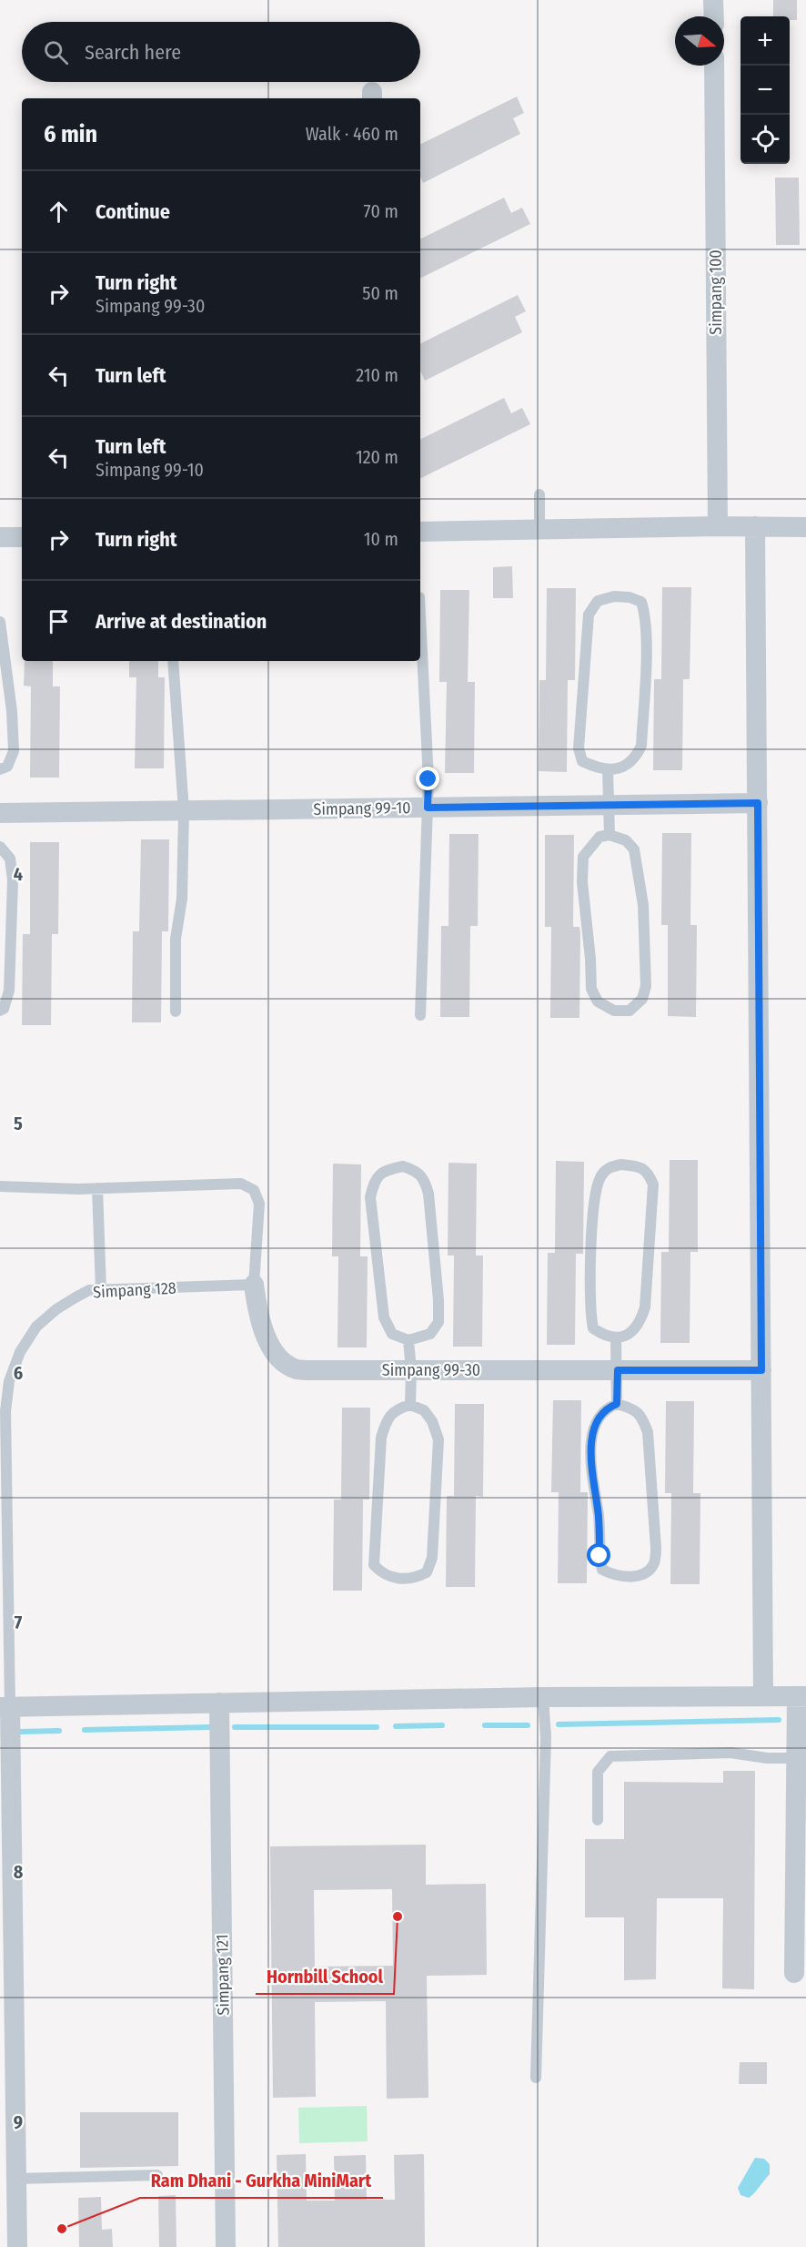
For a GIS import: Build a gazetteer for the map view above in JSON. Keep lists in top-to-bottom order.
{
  "streets": {
    "street": [
      "Simpang 100",
      "Simpang 99-10",
      "Simpang 128",
      "Simpang 99-30",
      "Simpang 121"
    ]
  },
  "crossings": [
    ["Simpang 128", "Simpang 99-30"]
  ],
  "places": ["Hornbill School", "Ram Dhani - Gurkha MiniMart"],
  "north": "right",
  "page": {
    "map_buttons": ["+", "−"],
    "search": "Search here",
    "heading": ["6 min", "Walk · 460 m"],
    "list": [
      ["Continue", "70 m"],
      ["Turn right", "Simpang 99-30", "50 m"],
      ["Turn left", "210 m"],
      ["Turn left", "Simpang 99-10", "120 m"],
      ["Turn right", "10 m"],
      "Arrive at destination"
    ]
  },
  "grid": {
    "rows": [
      "4",
      "5",
      "6",
      "7",
      "8",
      "9"
    ]
  }
}
